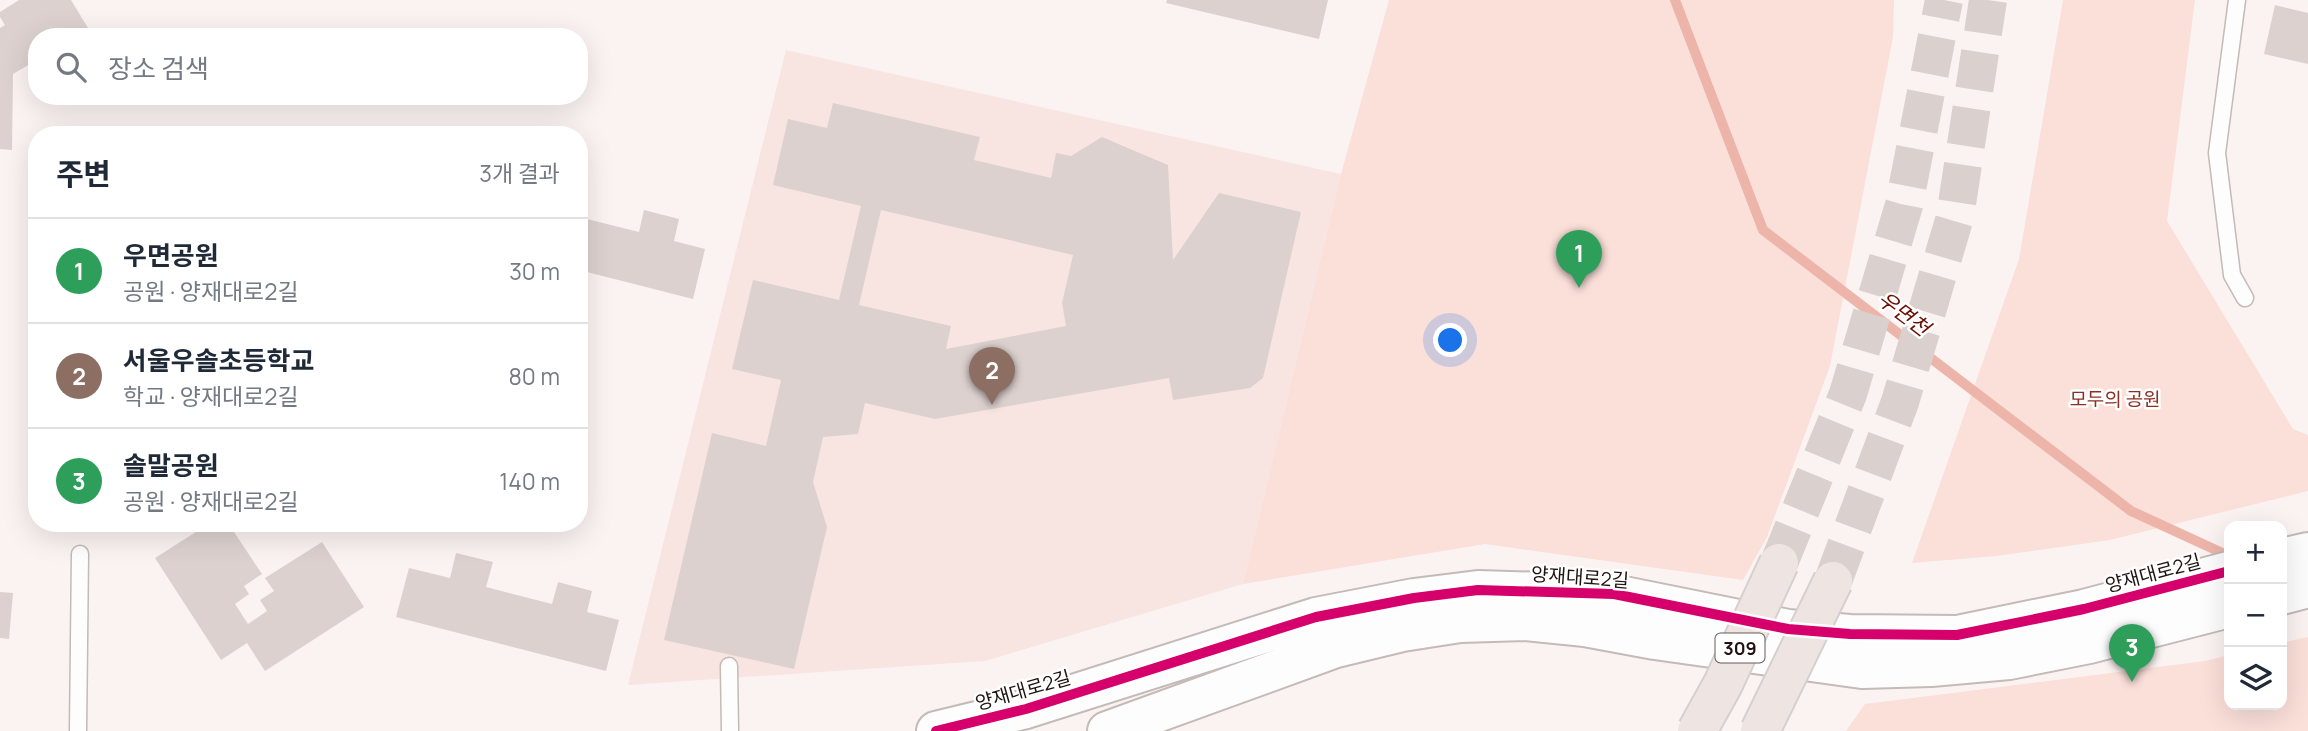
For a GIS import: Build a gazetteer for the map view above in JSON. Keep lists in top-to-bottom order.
{
  "streets": {
    "highway": ["309"],
    "street": ["양재대로2길"]
  },
  "water": ["우면천"],
  "parks": ["모두의 공원"],
  "page": {
    "search": "장소 검색",
    "heading": ["주변", "3개 결과"],
    "list": [
      {
        "mark": "1",
        "name": "우면공원",
        "note": "공원 · 양재대로2길",
        "value": "30 m"
      },
      {
        "mark": "2",
        "name": "서울우솔초등학교",
        "note": "학교 · 양재대로2길",
        "value": "80 m"
      },
      {
        "mark": "3",
        "name": "솔말공원",
        "note": "공원 · 양재대로2길",
        "value": "140 m"
      }
    ],
    "pins": ["1", "2", "3"],
    "map_buttons": ["+", "−"]
  }
}
